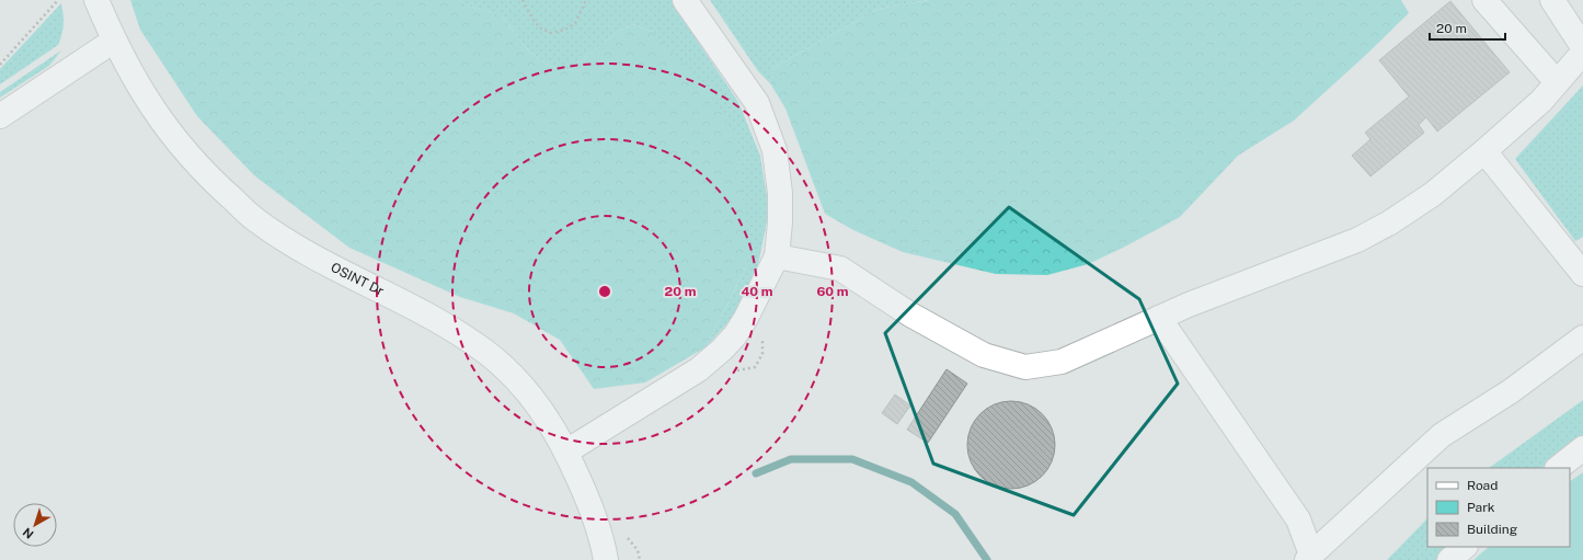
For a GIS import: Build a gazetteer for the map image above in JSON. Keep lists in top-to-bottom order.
{
  "streets": {
    "street": ["OSINT Dr"]
  },
  "legend": ["Road", "Park", "Building"],
  "scale_bar": "20 m",
  "north": "bottom left",
  "rings": ["20 m", "40 m", "60 m"]
}
